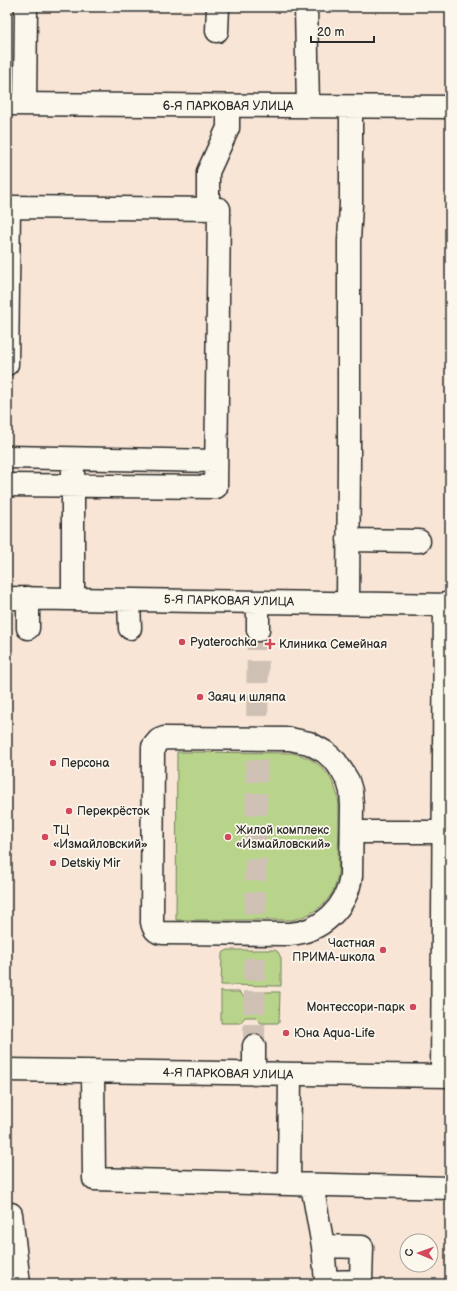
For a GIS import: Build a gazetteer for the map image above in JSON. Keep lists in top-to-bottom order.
{
  "streets": {
    "street": ["6-Я ПАРКОВАЯ УЛИЦА", "5-Я ПАРКОВАЯ УЛИЦА", "4-Я ПАРКОВАЯ УЛИЦА"]
  },
  "places": {
    "other": [
      "Pyaterochka",
      "Заяц и шляпа",
      "Персона",
      "Перекрёсток",
      "ТЦ «Измайловский»",
      "Жилой комплекс «Измайловский»",
      "Detskiy Mir",
      "Частная ПРИМА-школа",
      "Монтессори-парк",
      "Юна Aqua-Life"
    ],
    "health": ["Клиника Семейная"]
  },
  "scale_bar": "20 m",
  "north": "left"
}
